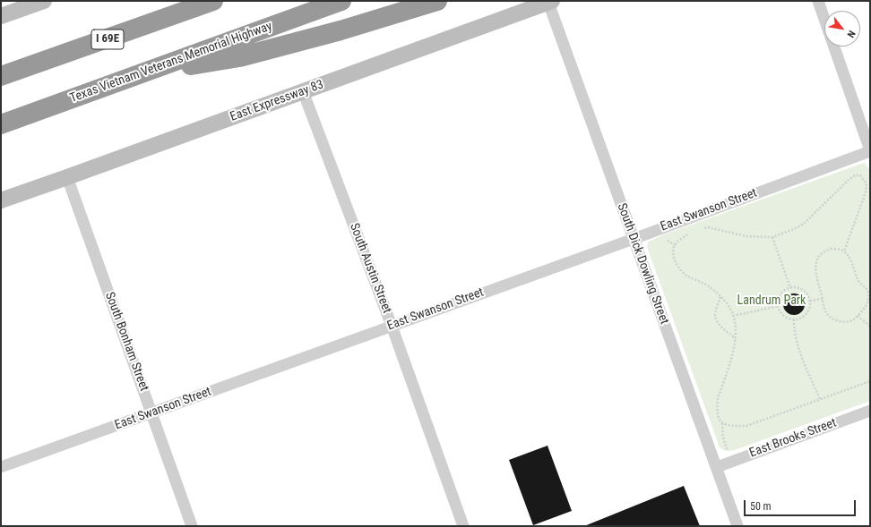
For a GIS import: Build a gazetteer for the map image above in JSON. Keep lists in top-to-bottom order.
{
  "streets": {
    "highway": ["I 69E", "Texas Vietnam Veterans Memorial Highway"],
    "main road": ["East Expressway 83"],
    "street": [
      "East Swanson Street",
      "South Dick Dowling Street",
      "South Austin Street",
      "South Bonham Street",
      "East Brooks Street"
    ]
  },
  "crossings": [
    ["East Expressway 83", "South Dick Dowling Street"],
    ["East Expressway 83", "South Austin Street"],
    ["East Expressway 83", "South Bonham Street"],
    ["East Swanson Street", "South Dick Dowling Street"],
    ["East Swanson Street", "South Austin Street"],
    ["East Swanson Street", "South Bonham Street"],
    ["South Dick Dowling Street", "East Brooks Street"]
  ],
  "parks": ["Landrum Park"],
  "scale_bar": "50 m",
  "north": "bottom right"
}
